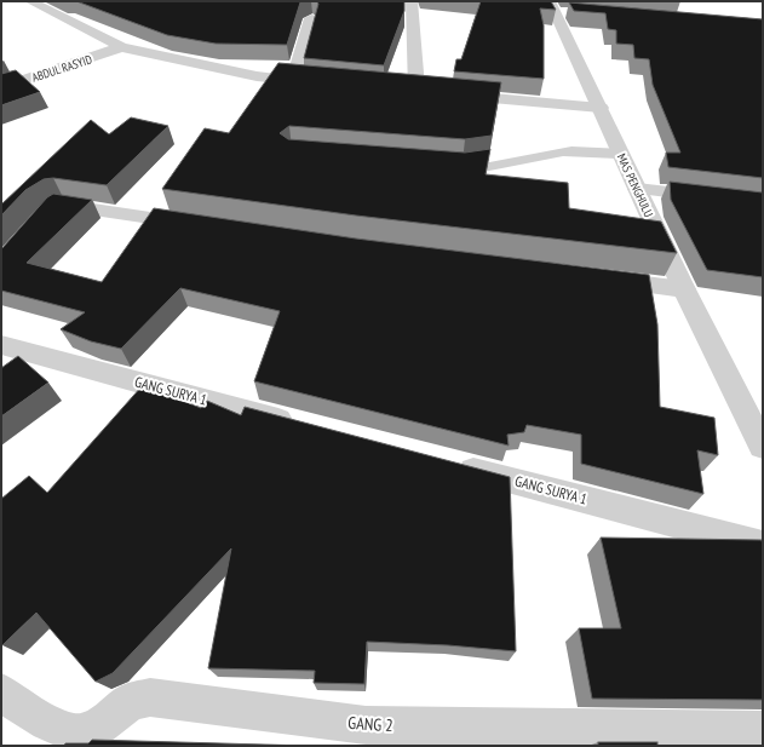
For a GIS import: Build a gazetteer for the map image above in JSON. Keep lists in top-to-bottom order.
{
  "streets": {
    "street": [
      "ABDUL RASYID",
      "MAS PENGHULU",
      "GANG SURYA 1",
      "GANG 2"
    ]
  }
}
